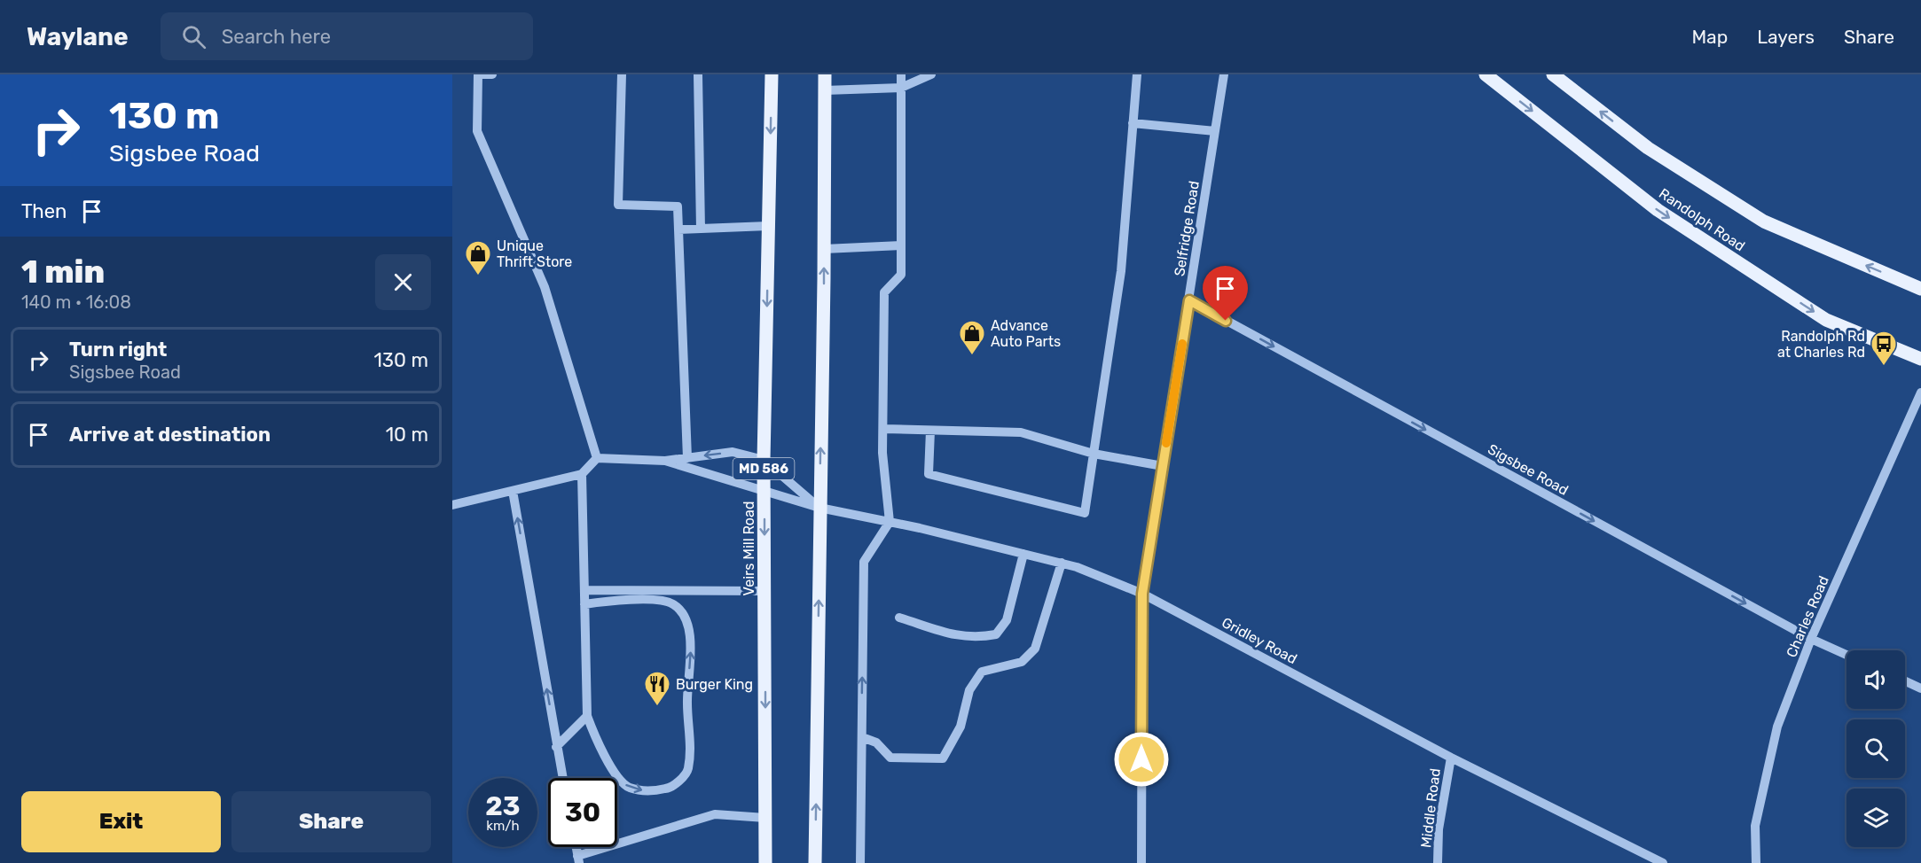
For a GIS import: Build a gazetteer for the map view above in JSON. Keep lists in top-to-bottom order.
{
  "streets": {
    "main road": ["Randolph Road", "MD 586", "Veirs Mill Road"],
    "street": [
      "Selfridge Road",
      "Sigsbee Road",
      "Charles Road",
      "Gridley Road",
      "Middle Road"
    ]
  },
  "crossings": [
    ["Selfridge Road", "Sigsbee Road"],
    ["Selfridge Road", "Gridley Road"],
    ["Sigsbee Road", "Charles Road"],
    ["Veirs Mill Road", "Gridley Road"],
    ["Gridley Road", "Middle Road"]
  ],
  "one_way": ["Sigsbee Road"],
  "places": {
    "shop": ["Unique Thrift Store", "Advance Auto Parts"],
    "bus stop": ["Randolph Rd at Charles Rd"],
    "restaurant": ["Burger King"]
  },
  "page": {
    "header": "Waylane",
    "search": "Search here",
    "nav": ["Map", "Layers", "Share"],
    "turn": ["130 m", "Sigsbee Road"],
    "then": "Then",
    "heading": ["1 min", "140 m · 16:08"],
    "list": [
      {
        "name": "Turn right",
        "note": "Sigsbee Road",
        "value": "130 m"
      },
      {
        "name": "Arrive at destination",
        "value": "10 m"
      }
    ],
    "speed": "23 km/h",
    "limit": "30",
    "buttons": ["Exit", "Share"]
  }
}
